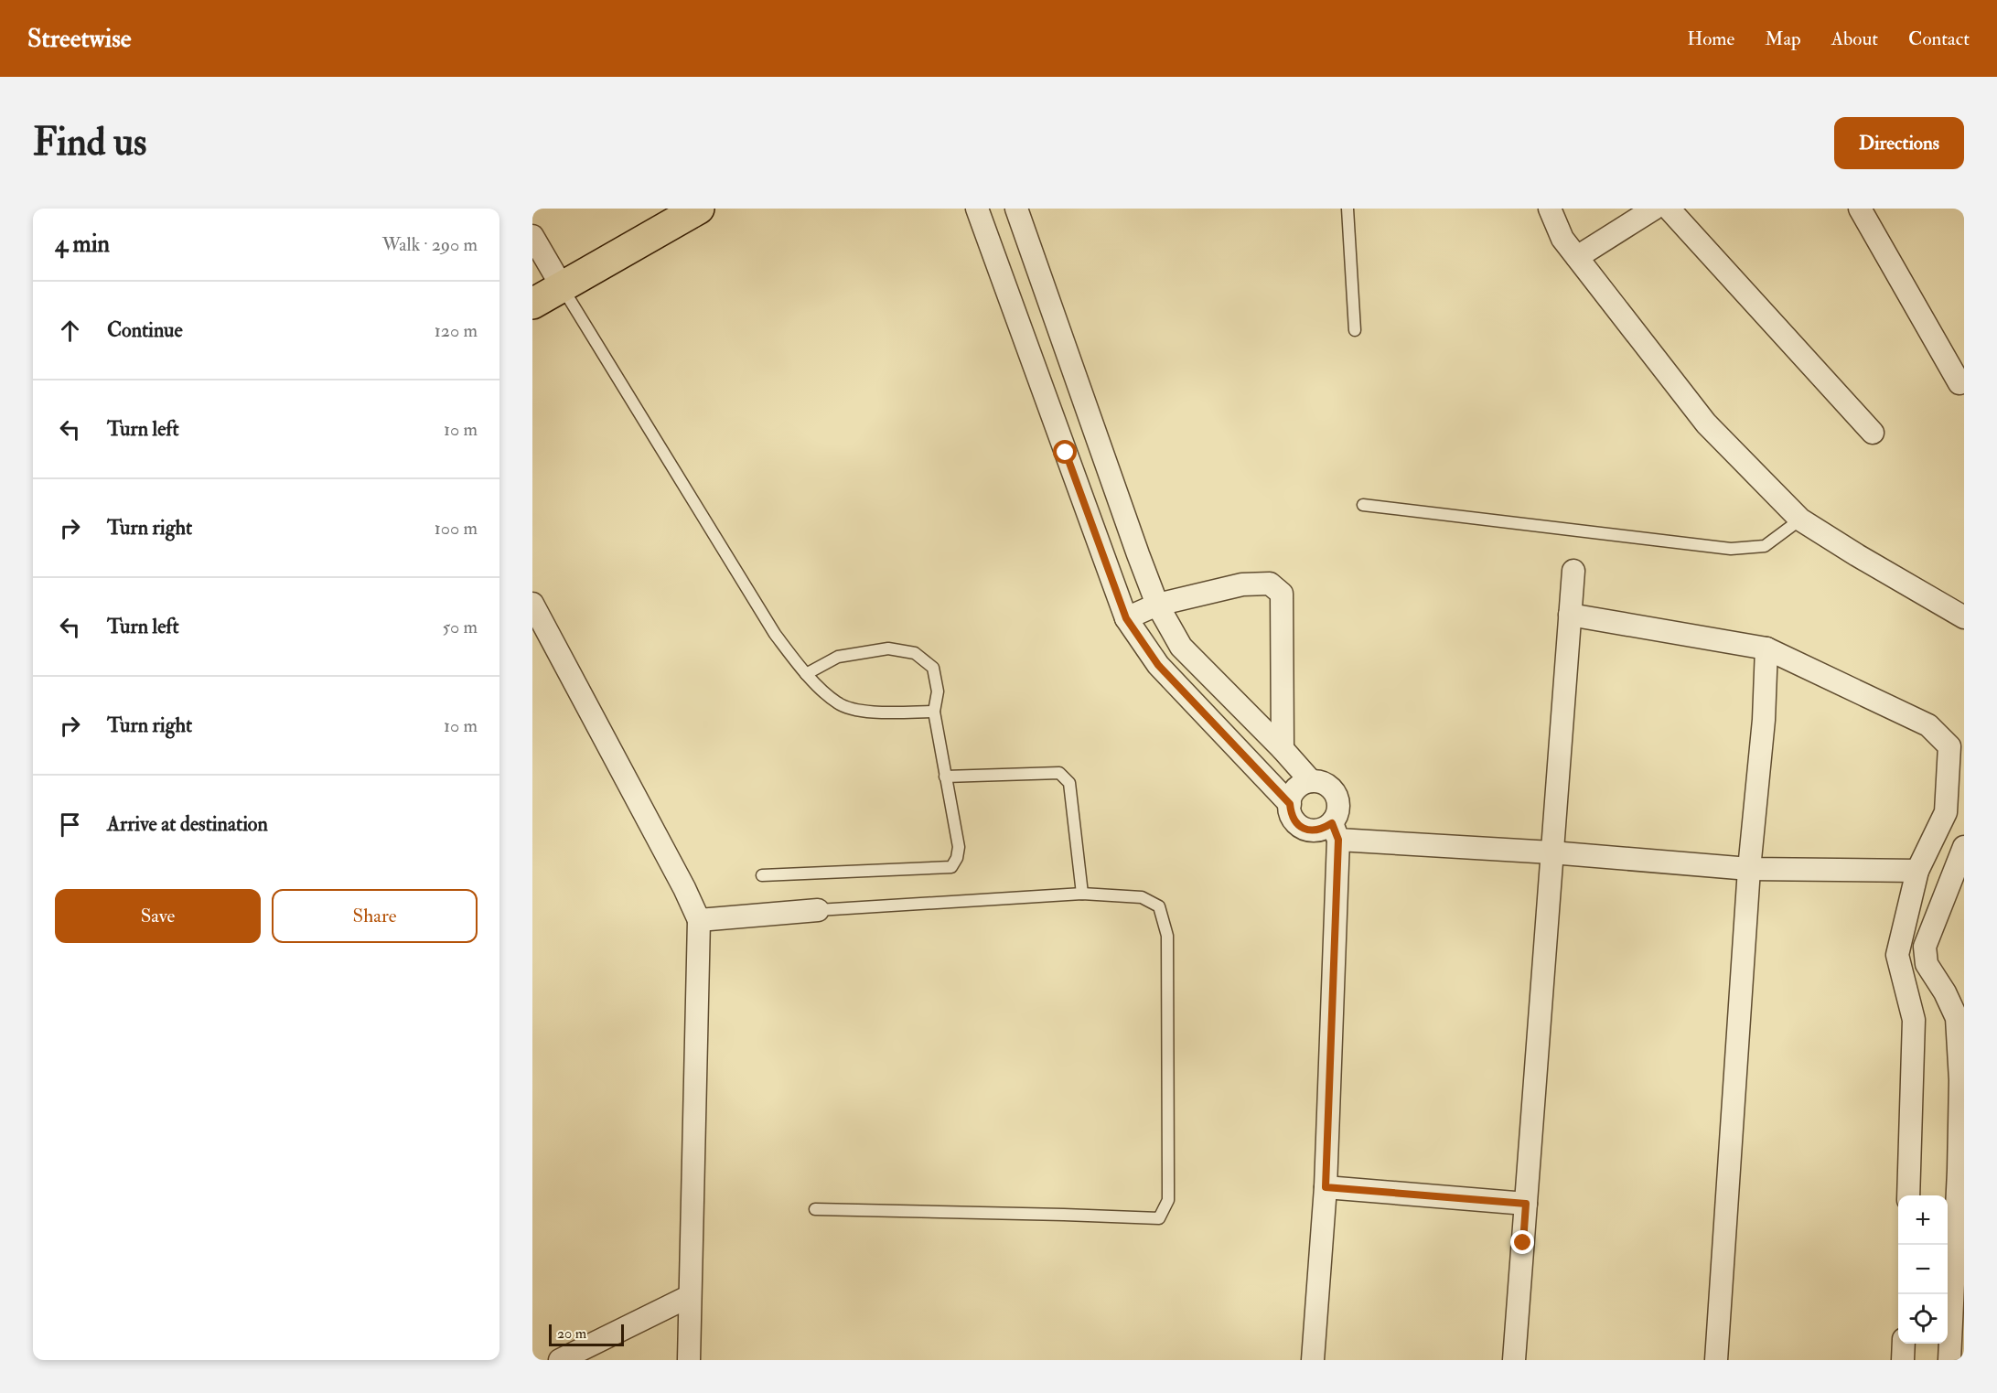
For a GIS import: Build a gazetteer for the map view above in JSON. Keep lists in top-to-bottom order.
{
  "scale_bar": "20 m",
  "page": {
    "header": "Streetwise",
    "nav": [
      "Home",
      "Map",
      "About",
      "Contact"
    ],
    "buttons": [
      "Directions",
      ["Save", "Share"]
    ],
    "title": "Find us",
    "heading": ["4 min", "Walk · 290 m"],
    "list": [
      ["Continue", "120 m"],
      ["Turn left", "10 m"],
      ["Turn right", "100 m"],
      ["Turn left", "50 m"],
      ["Turn right", "10 m"],
      "Arrive at destination"
    ],
    "map_buttons": ["+", "−"],
    "scale": "20 m"
  }
}
